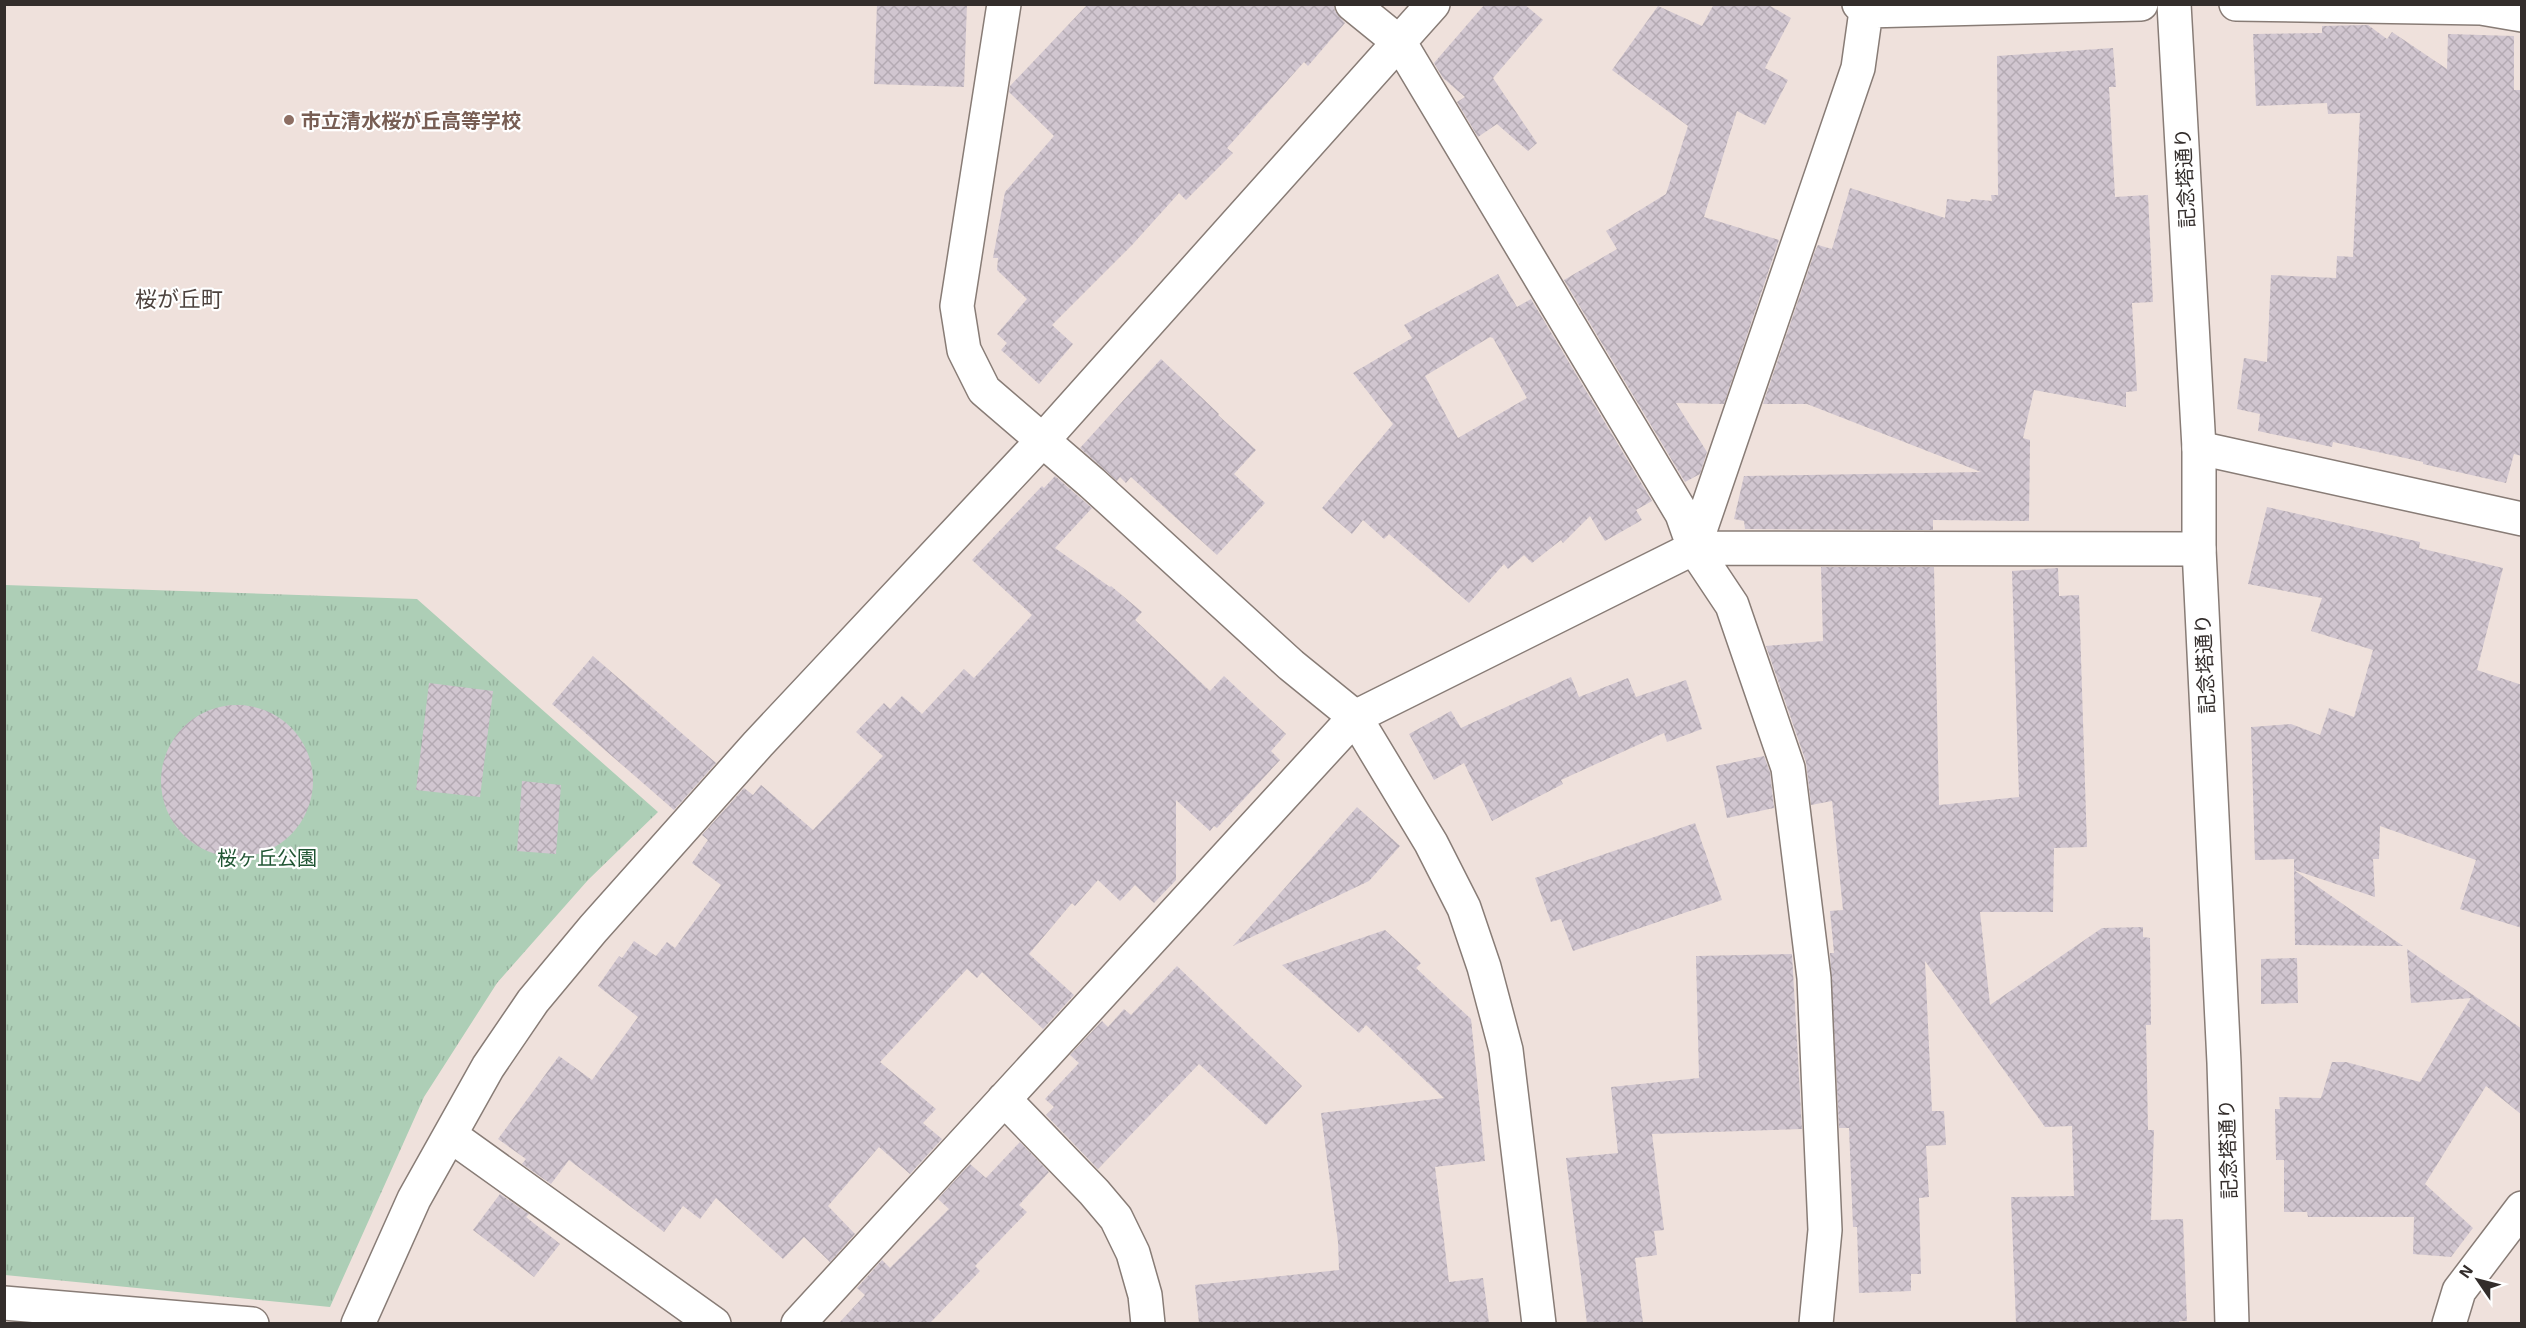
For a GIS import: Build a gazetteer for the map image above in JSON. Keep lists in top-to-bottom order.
{
  "streets": {
    "street": ["記念塔通り"]
  },
  "districts": ["桜が丘町"],
  "parks": ["桜ヶ丘公園"],
  "places": ["市立清水桜が丘高等学校"],
  "north": "top left"
}
